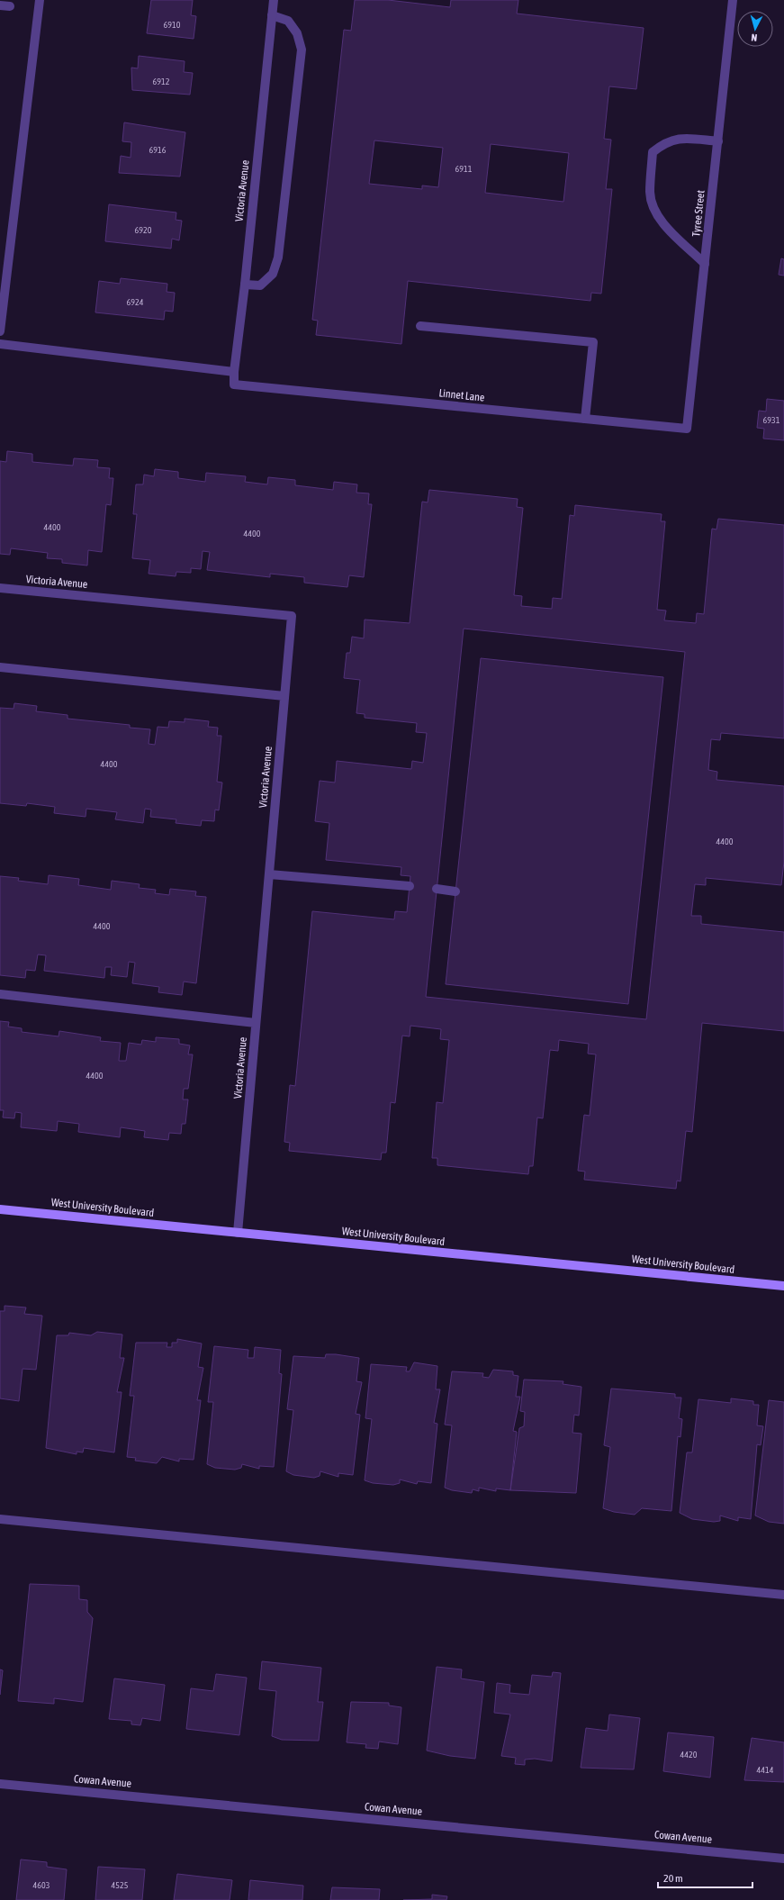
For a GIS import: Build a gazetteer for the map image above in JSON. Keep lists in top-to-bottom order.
{
  "streets": {
    "street": [
      "Victoria Avenue",
      "Tyree Street",
      "Linnet Lane",
      "West University Boulevard",
      "Cowan Avenue"
    ]
  },
  "crossings": [
    ["Victoria Avenue", "Linnet Lane"],
    ["Victoria Avenue", "West University Boulevard"],
    ["Tyree Street", "Linnet Lane"]
  ],
  "house_numbers": [
    "6910",
    "6912",
    "6916",
    "6911",
    "6920",
    "6924",
    "6931",
    "4400",
    "4400",
    "4400",
    "4400",
    "4400",
    "4400",
    "4420",
    "4414",
    "4603",
    "4525"
  ],
  "scale_bar": "20 m",
  "north": "bottom"
}
